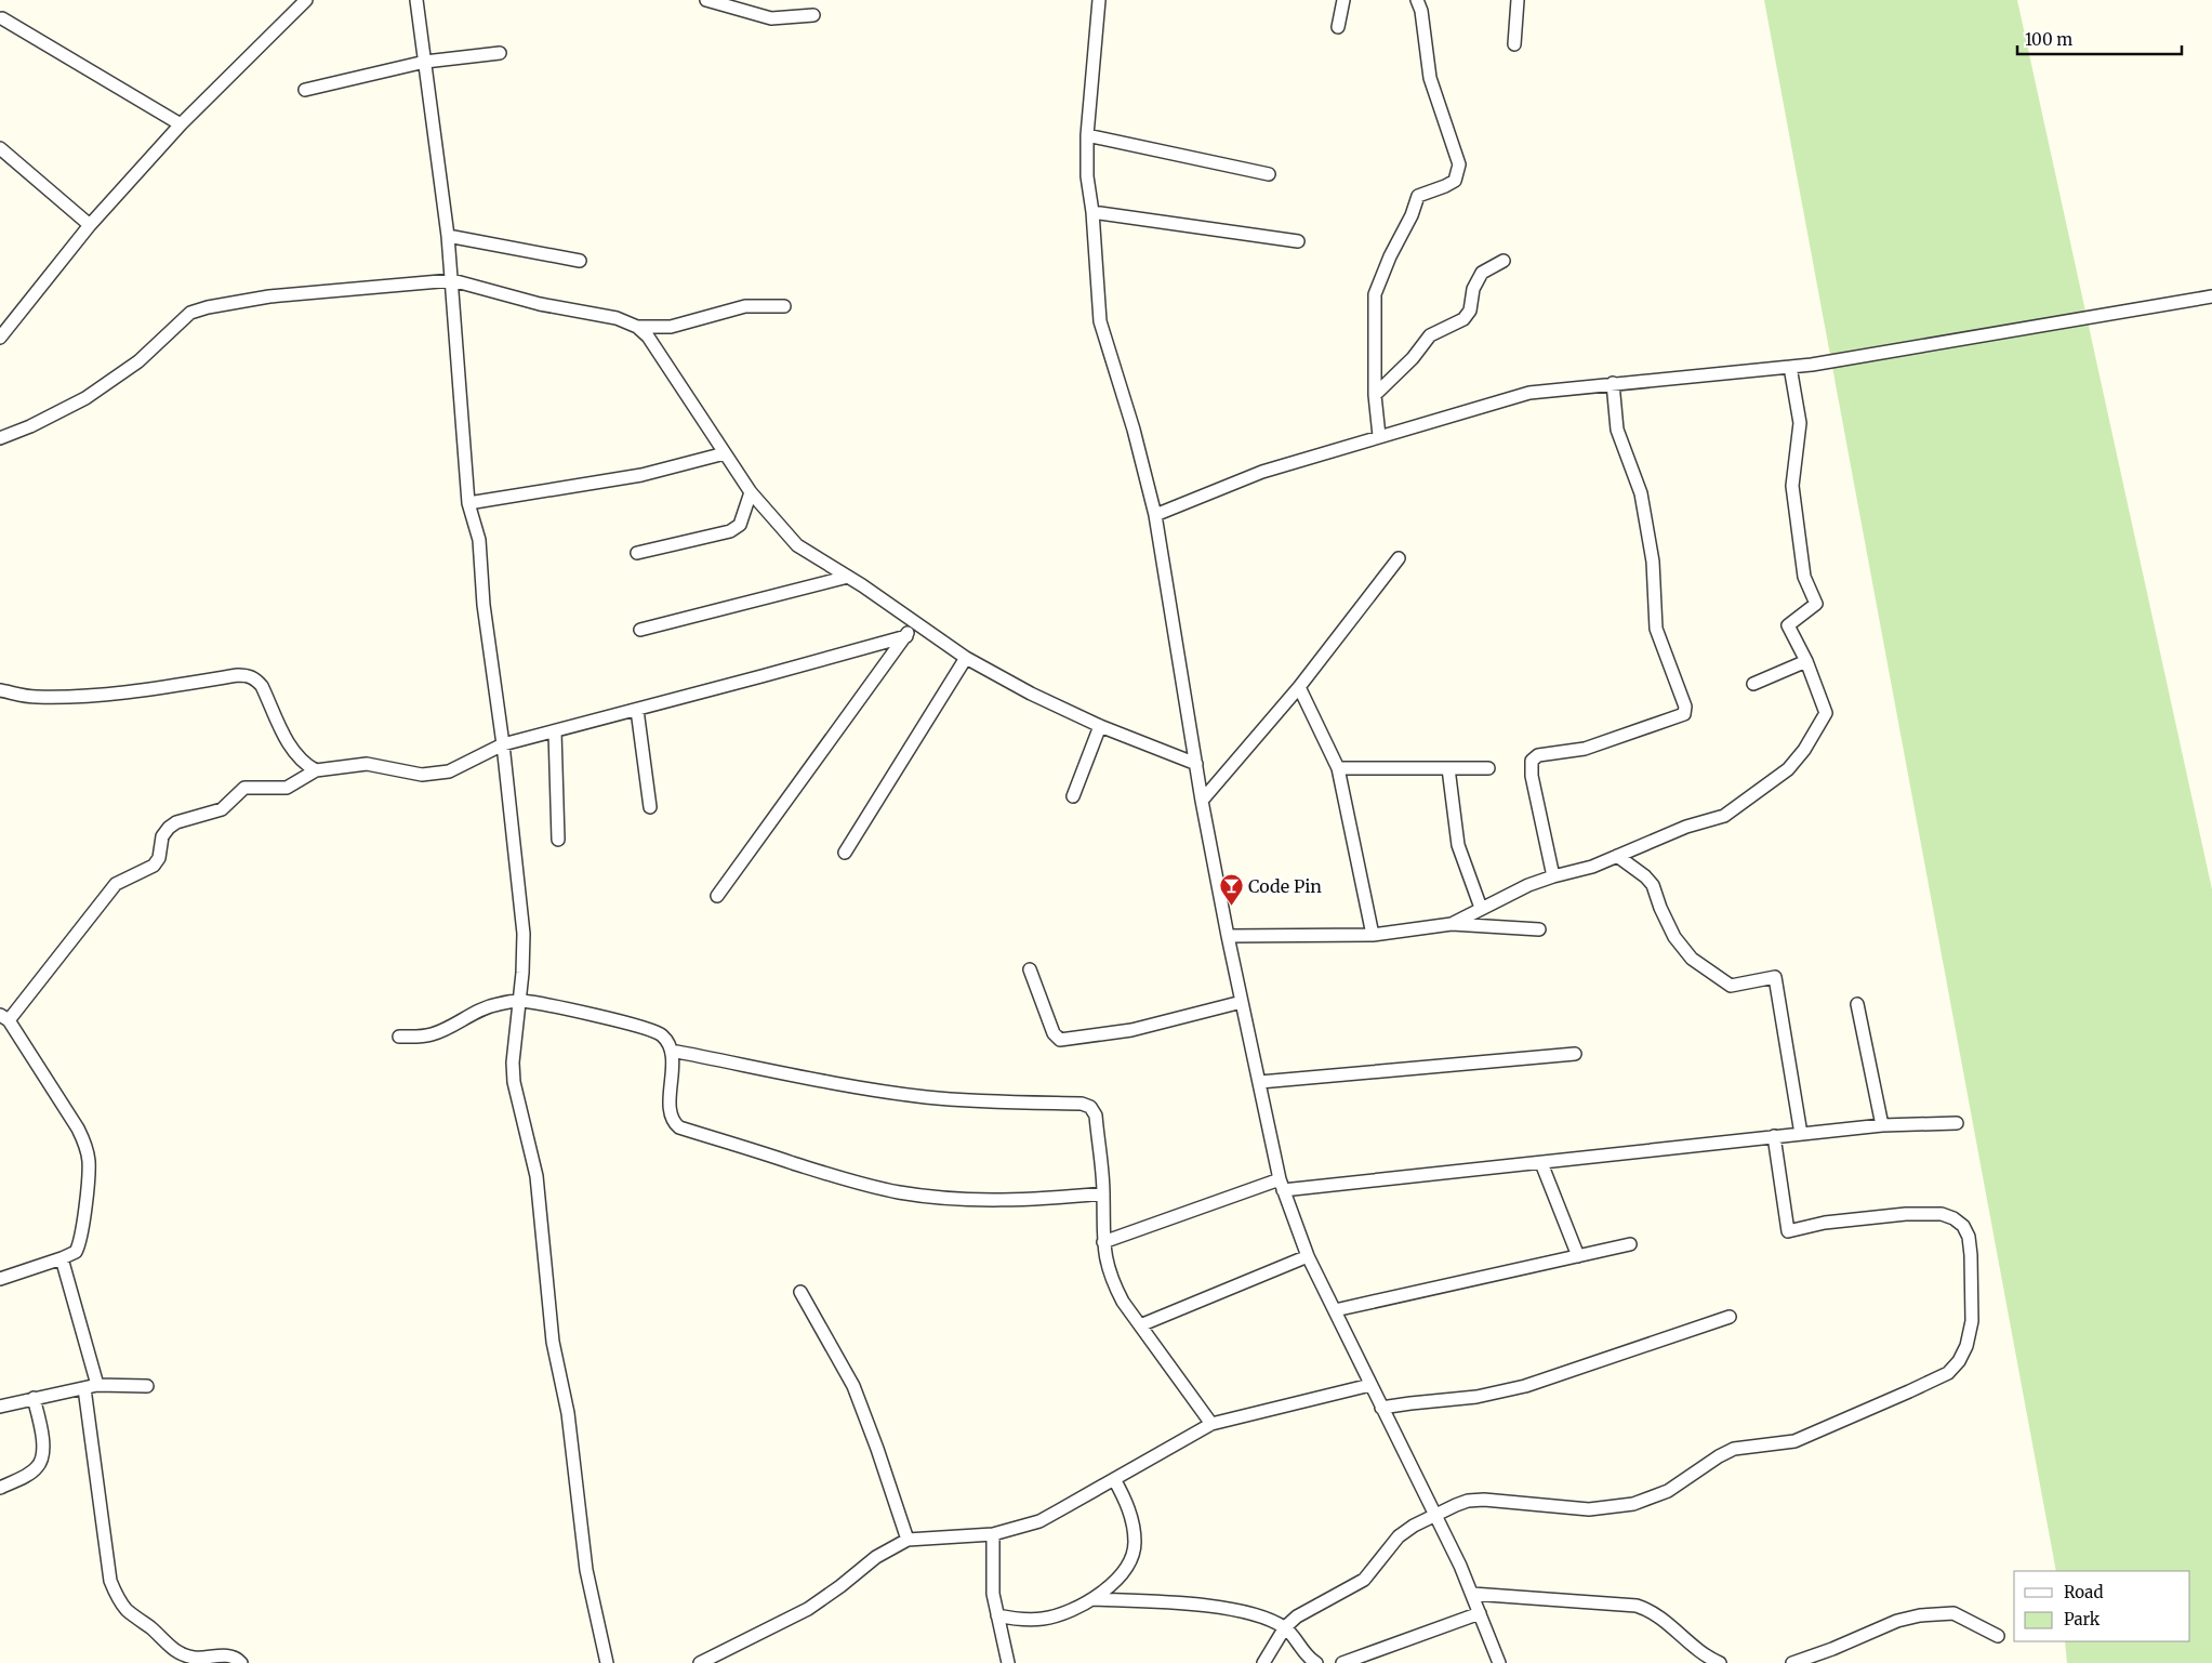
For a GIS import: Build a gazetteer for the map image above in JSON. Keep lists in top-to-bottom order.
{
  "places": {
    "bar": ["Code Pin"]
  },
  "legend": ["Road", "Park"],
  "scale_bar": "100 m"
}
